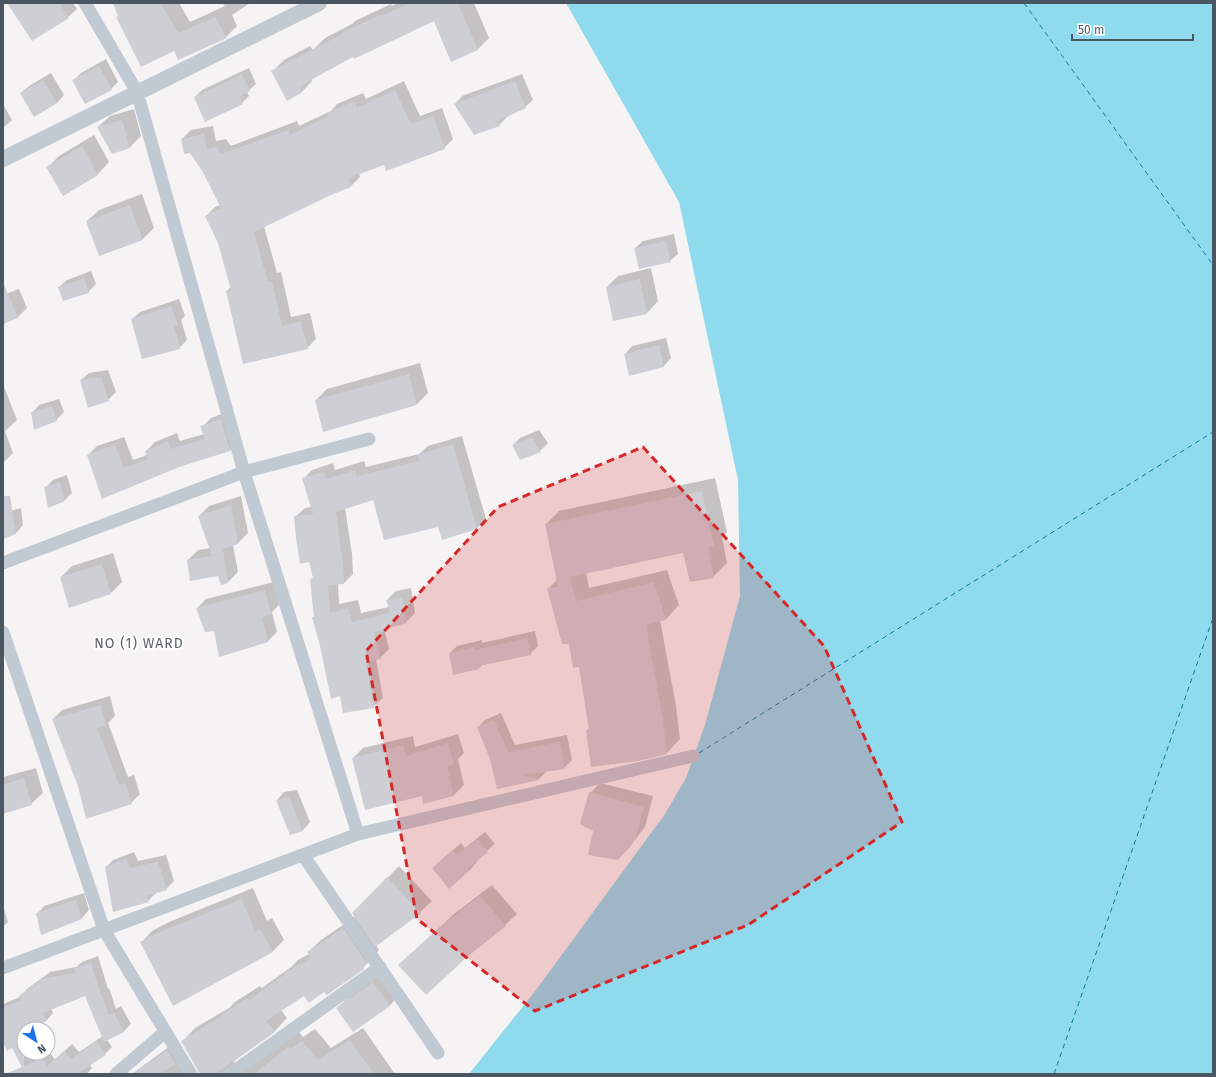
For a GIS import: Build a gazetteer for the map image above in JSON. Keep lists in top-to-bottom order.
{
  "districts": ["NO (1) WARD"],
  "scale_bar": "50 m",
  "north": "bottom right"
}
